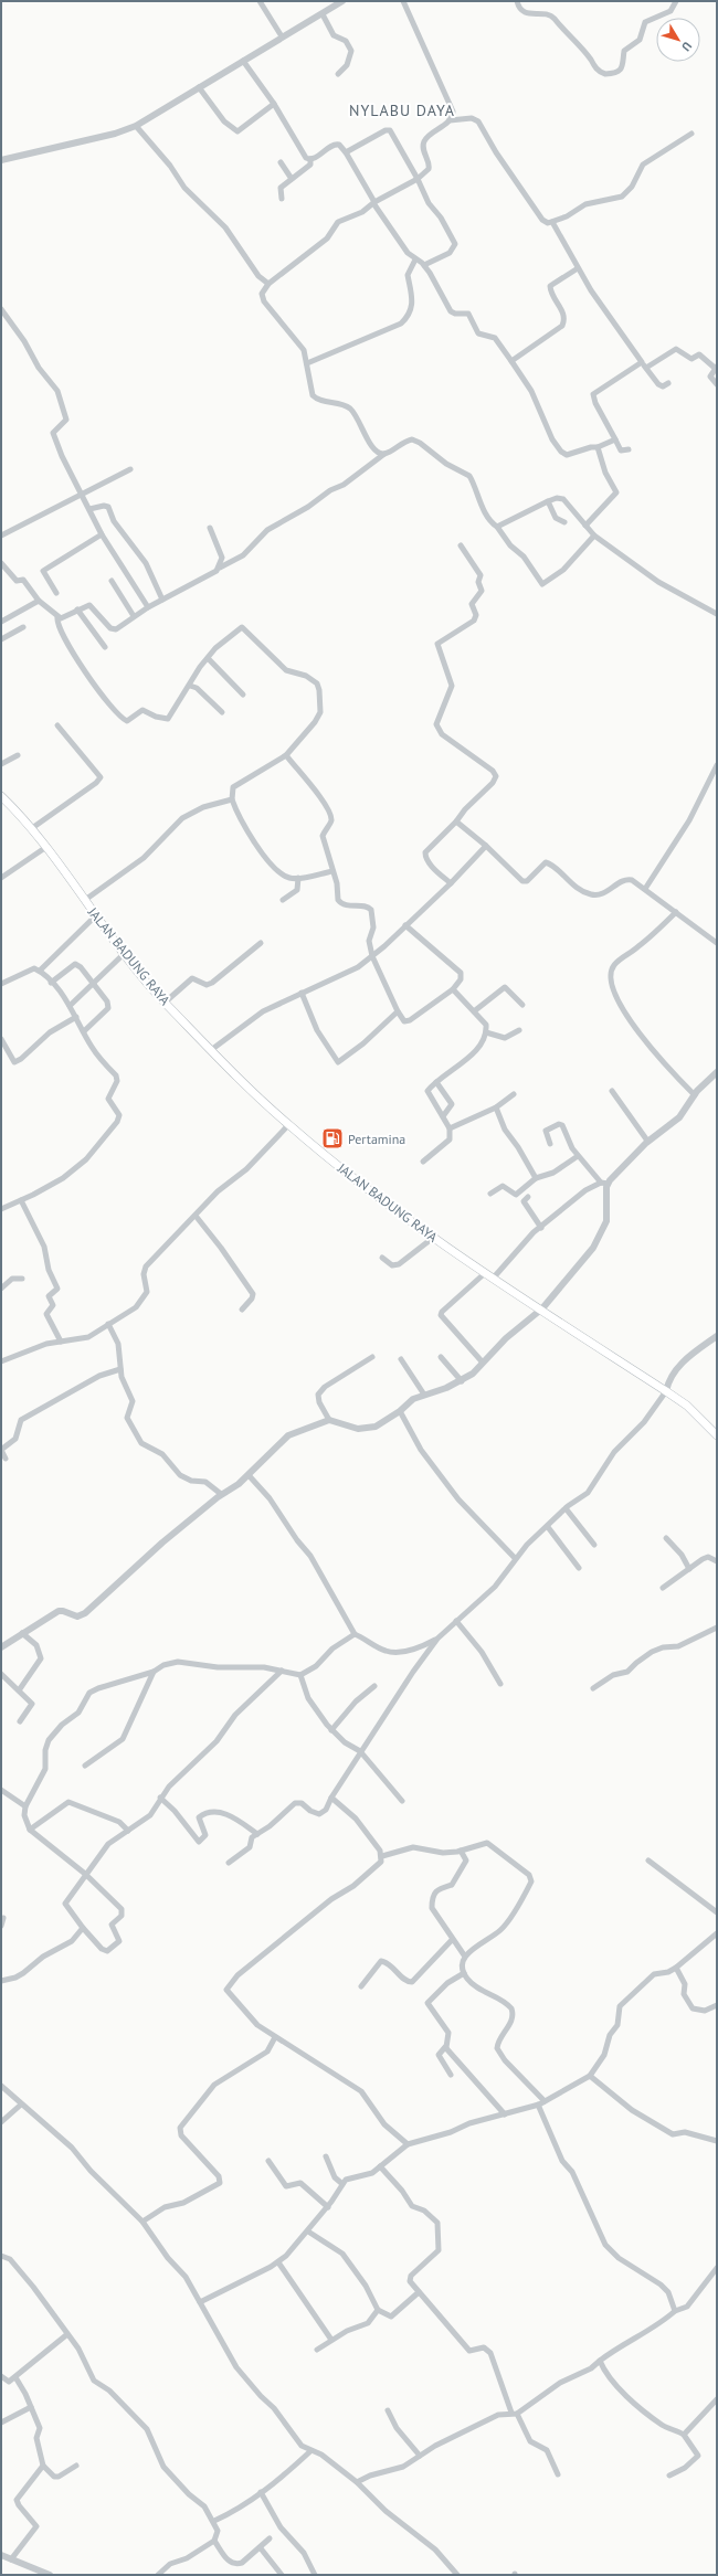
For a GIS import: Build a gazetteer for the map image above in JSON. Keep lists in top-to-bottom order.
{
  "streets": {
    "main road": ["JALAN BADUNG RAYA"]
  },
  "districts": ["NYLABU DAYA"],
  "places": {
    "fuel station": ["Pertamina"]
  },
  "north": "bottom right"
}
